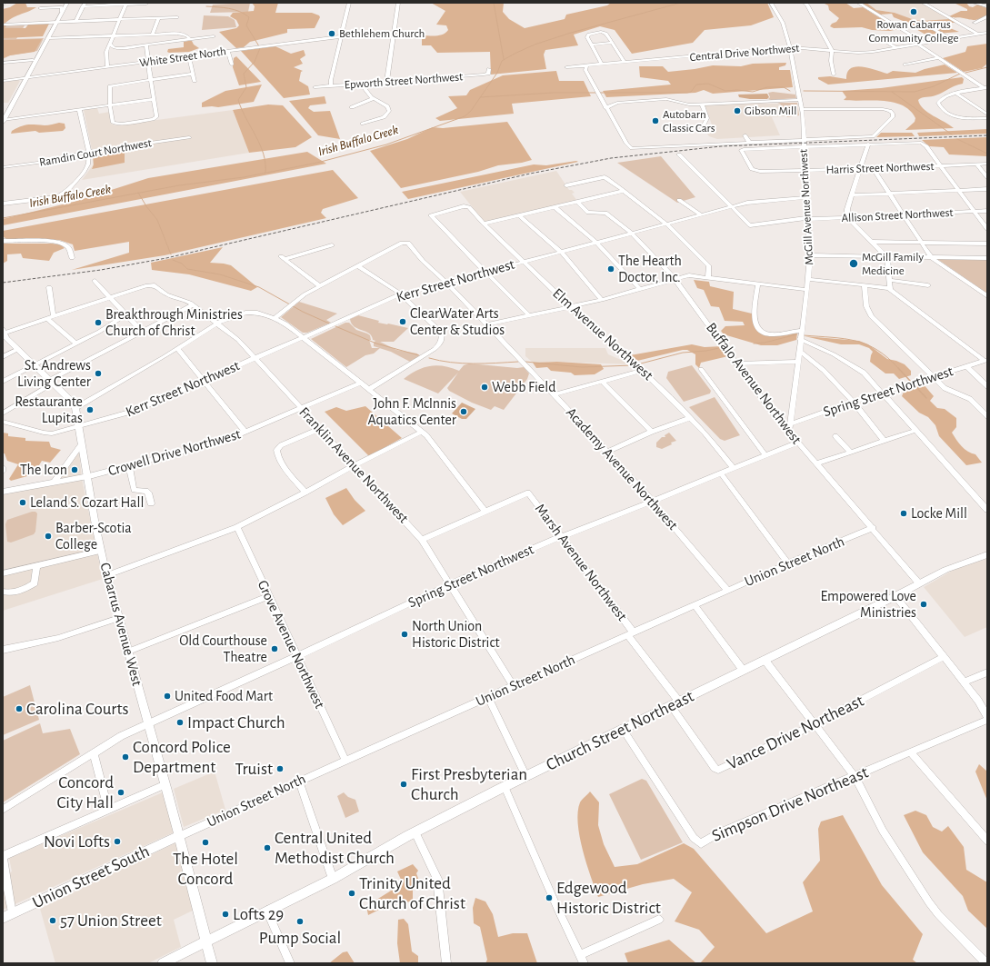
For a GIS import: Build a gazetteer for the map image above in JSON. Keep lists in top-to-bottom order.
{
  "streets": {
    "main road": ["Cabarrus Avenue West", "Church Street Northeast", "Union Street South"],
    "street": [
      "Central Drive Northwest",
      "White Street North",
      "Epworth Street Northwest",
      "Ramdin Court Northwest",
      "Harris Street Northwest",
      "McGill Avenue Northwest",
      "Allison Street Northwest",
      "Kerr Street Northwest",
      "Elm Avenue Northwest",
      "Buffalo Avenue Northwest",
      "Spring Street Northwest",
      "Crowell Drive Northwest",
      "Franklin Avenue Northwest",
      "Academy Avenue Northwest",
      "Union Street North",
      "Marsh Avenue Northwest",
      "Grove Avenue Northwest",
      "Vance Drive Northeast",
      "Simpson Drive Northeast"
    ]
  },
  "crossings": [
    ["Central Drive Northwest", "McGill Avenue Northwest"],
    ["Harris Street Northwest", "McGill Avenue Northwest"],
    ["McGill Avenue Northwest", "Allison Street Northwest"],
    ["McGill Avenue Northwest", "Kerr Street Northwest"],
    ["McGill Avenue Northwest", "Buffalo Avenue Northwest"],
    ["McGill Avenue Northwest", "Spring Street Northwest"],
    ["Allison Street Northwest", "Kerr Street Northwest"],
    ["Kerr Street Northwest", "Elm Avenue Northwest"],
    ["Kerr Street Northwest", "Buffalo Avenue Northwest"],
    ["Kerr Street Northwest", "Franklin Avenue Northwest"],
    ["Kerr Street Northwest", "Academy Avenue Northwest"],
    ["Kerr Street Northwest", "Cabarrus Avenue West"],
    ["Elm Avenue Northwest", "Spring Street Northwest"],
    ["Buffalo Avenue Northwest", "Spring Street Northwest"],
    ["Buffalo Avenue Northwest", "Union Street North"],
    ["Buffalo Avenue Northwest", "Church Street Northeast"],
    ["Spring Street Northwest", "Franklin Avenue Northwest"],
    ["Spring Street Northwest", "Academy Avenue Northwest"],
    ["Spring Street Northwest", "Marsh Avenue Northwest"],
    ["Spring Street Northwest", "Cabarrus Avenue West"],
    ["Spring Street Northwest", "Grove Avenue Northwest"],
    ["Crowell Drive Northwest", "Franklin Avenue Northwest"],
    ["Crowell Drive Northwest", "Cabarrus Avenue West"],
    ["Franklin Avenue Northwest", "Union Street North"],
    ["Academy Avenue Northwest", "Union Street North"],
    ["Union Street North", "Marsh Avenue Northwest"],
    ["Union Street North", "Cabarrus Avenue West"],
    ["Union Street North", "Grove Avenue Northwest"],
    ["Union Street North", "Union Street South"],
    ["Marsh Avenue Northwest", "Church Street Northeast"],
    ["Cabarrus Avenue West", "Church Street Northeast"],
    ["Cabarrus Avenue West", "Union Street South"],
    ["Church Street Northeast", "Vance Drive Northeast"],
    ["Church Street Northeast", "Simpson Drive Northeast"]
  ],
  "water": ["Irish Buffalo Creek"],
  "places": [
    "Rowan Cabarrus Community College",
    "Bethlehem Church",
    "Gibson Mill",
    "Autobarn Classic Cars",
    "McGill Family Medicine",
    "The Hearth Doctor, Inc.",
    "ClearWater Arts Center & Studios",
    "Breakthrough Ministries Church of Christ",
    "St. Andrews Living Center",
    "Webb Field",
    "Restaurante Lupitas",
    "John F. McInnis Aquatics Center",
    "The Icon",
    "Leland S. Cozart Hall",
    "Locke Mill",
    "Barber-Scotia College",
    "Empowered Love Ministries",
    "North Union Historic District",
    "Old Courthouse Theatre",
    "United Food Mart",
    "Carolina Courts",
    "Impact Church",
    "Concord Police Department",
    "Truist",
    "First Presbyterian Church",
    "Concord City Hall",
    "Novi Lofts",
    "The Hotel Concord",
    "Central United Methodist Church",
    "Trinity United Church of Christ",
    "Edgewood Historic District",
    "Lofts 29",
    "57 Union Street",
    "Pump Social"
  ]
}
